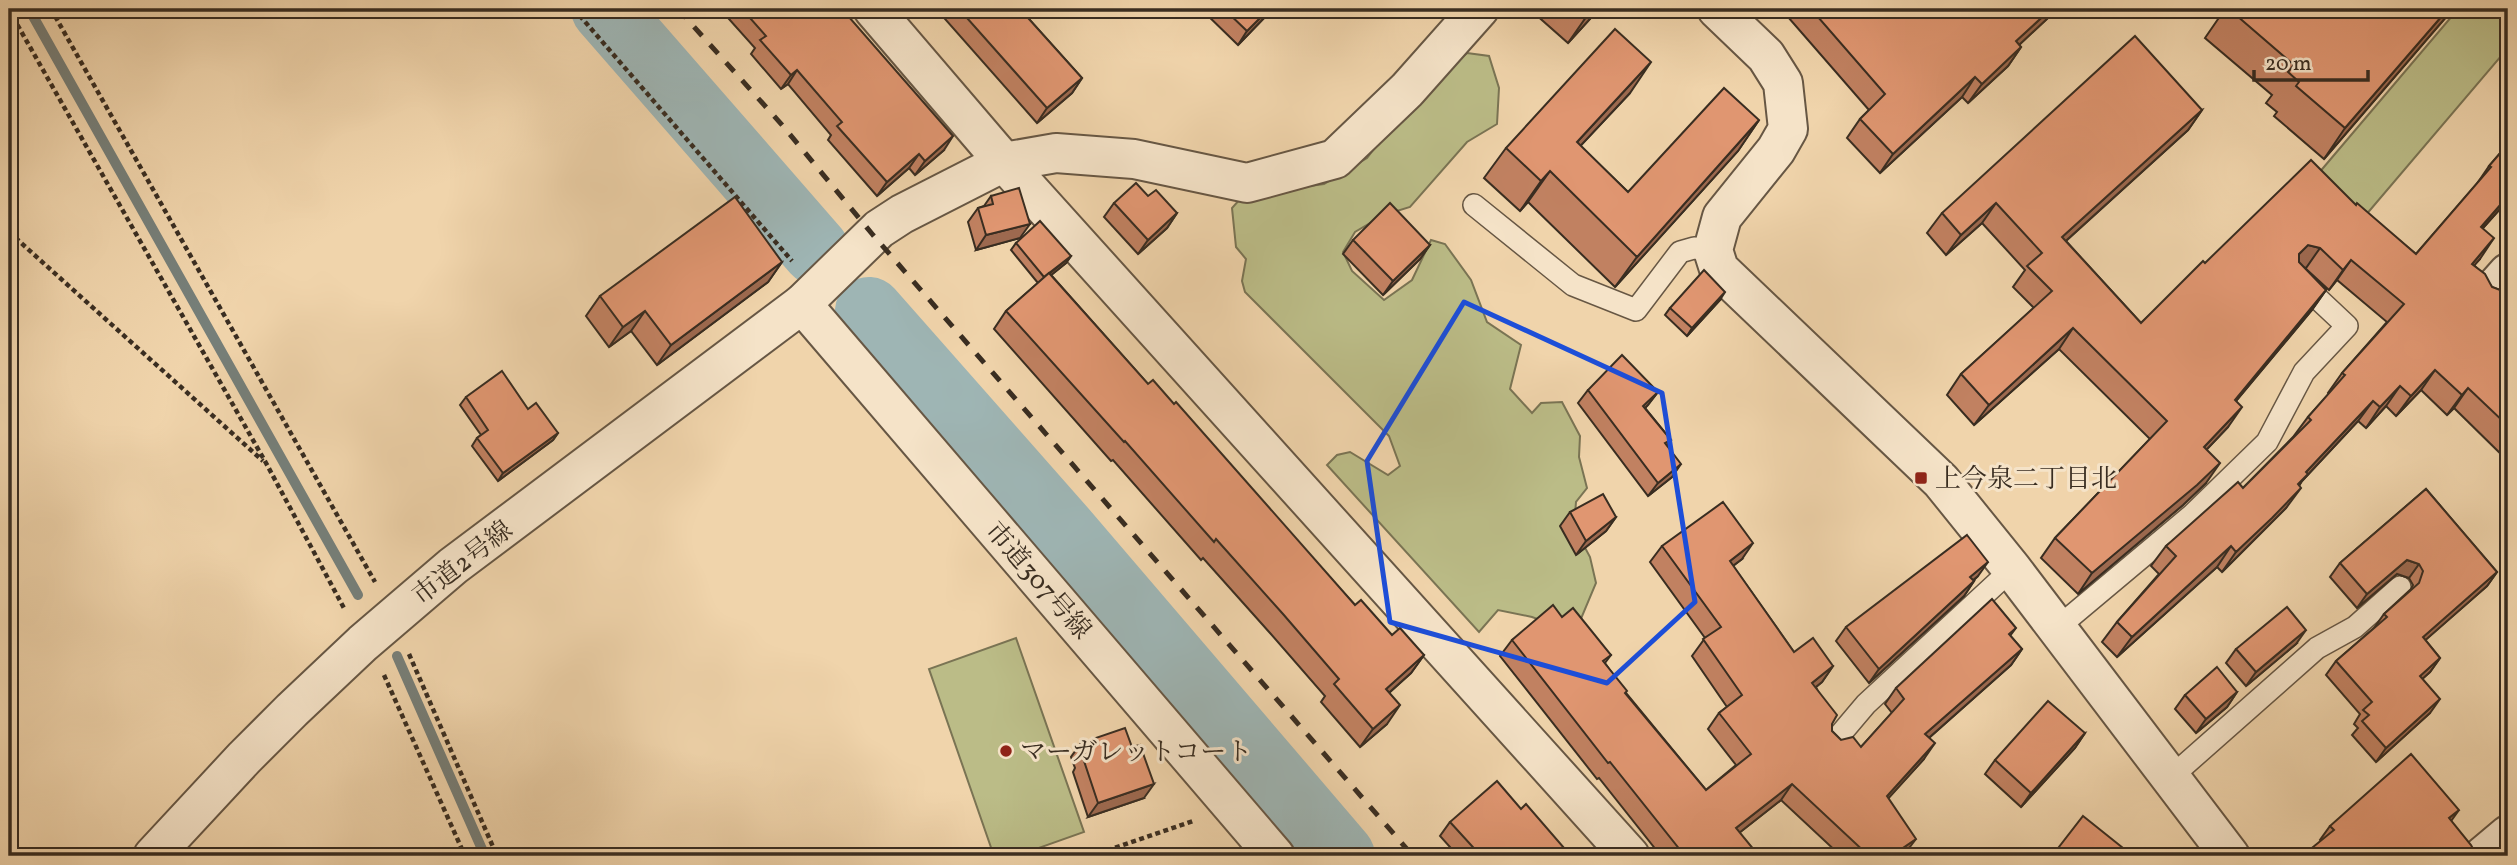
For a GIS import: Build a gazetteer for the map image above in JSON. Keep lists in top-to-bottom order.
{
  "streets": {
    "street": ["市道2号線", "市道307号線"]
  },
  "crossings": [
    ["市道2号線", "市道307号線"]
  ],
  "places": {
    "transit": ["上今泉二丁目北"],
    "other": ["マーガレットコート"]
  },
  "scale_bar": "20 m"
}
